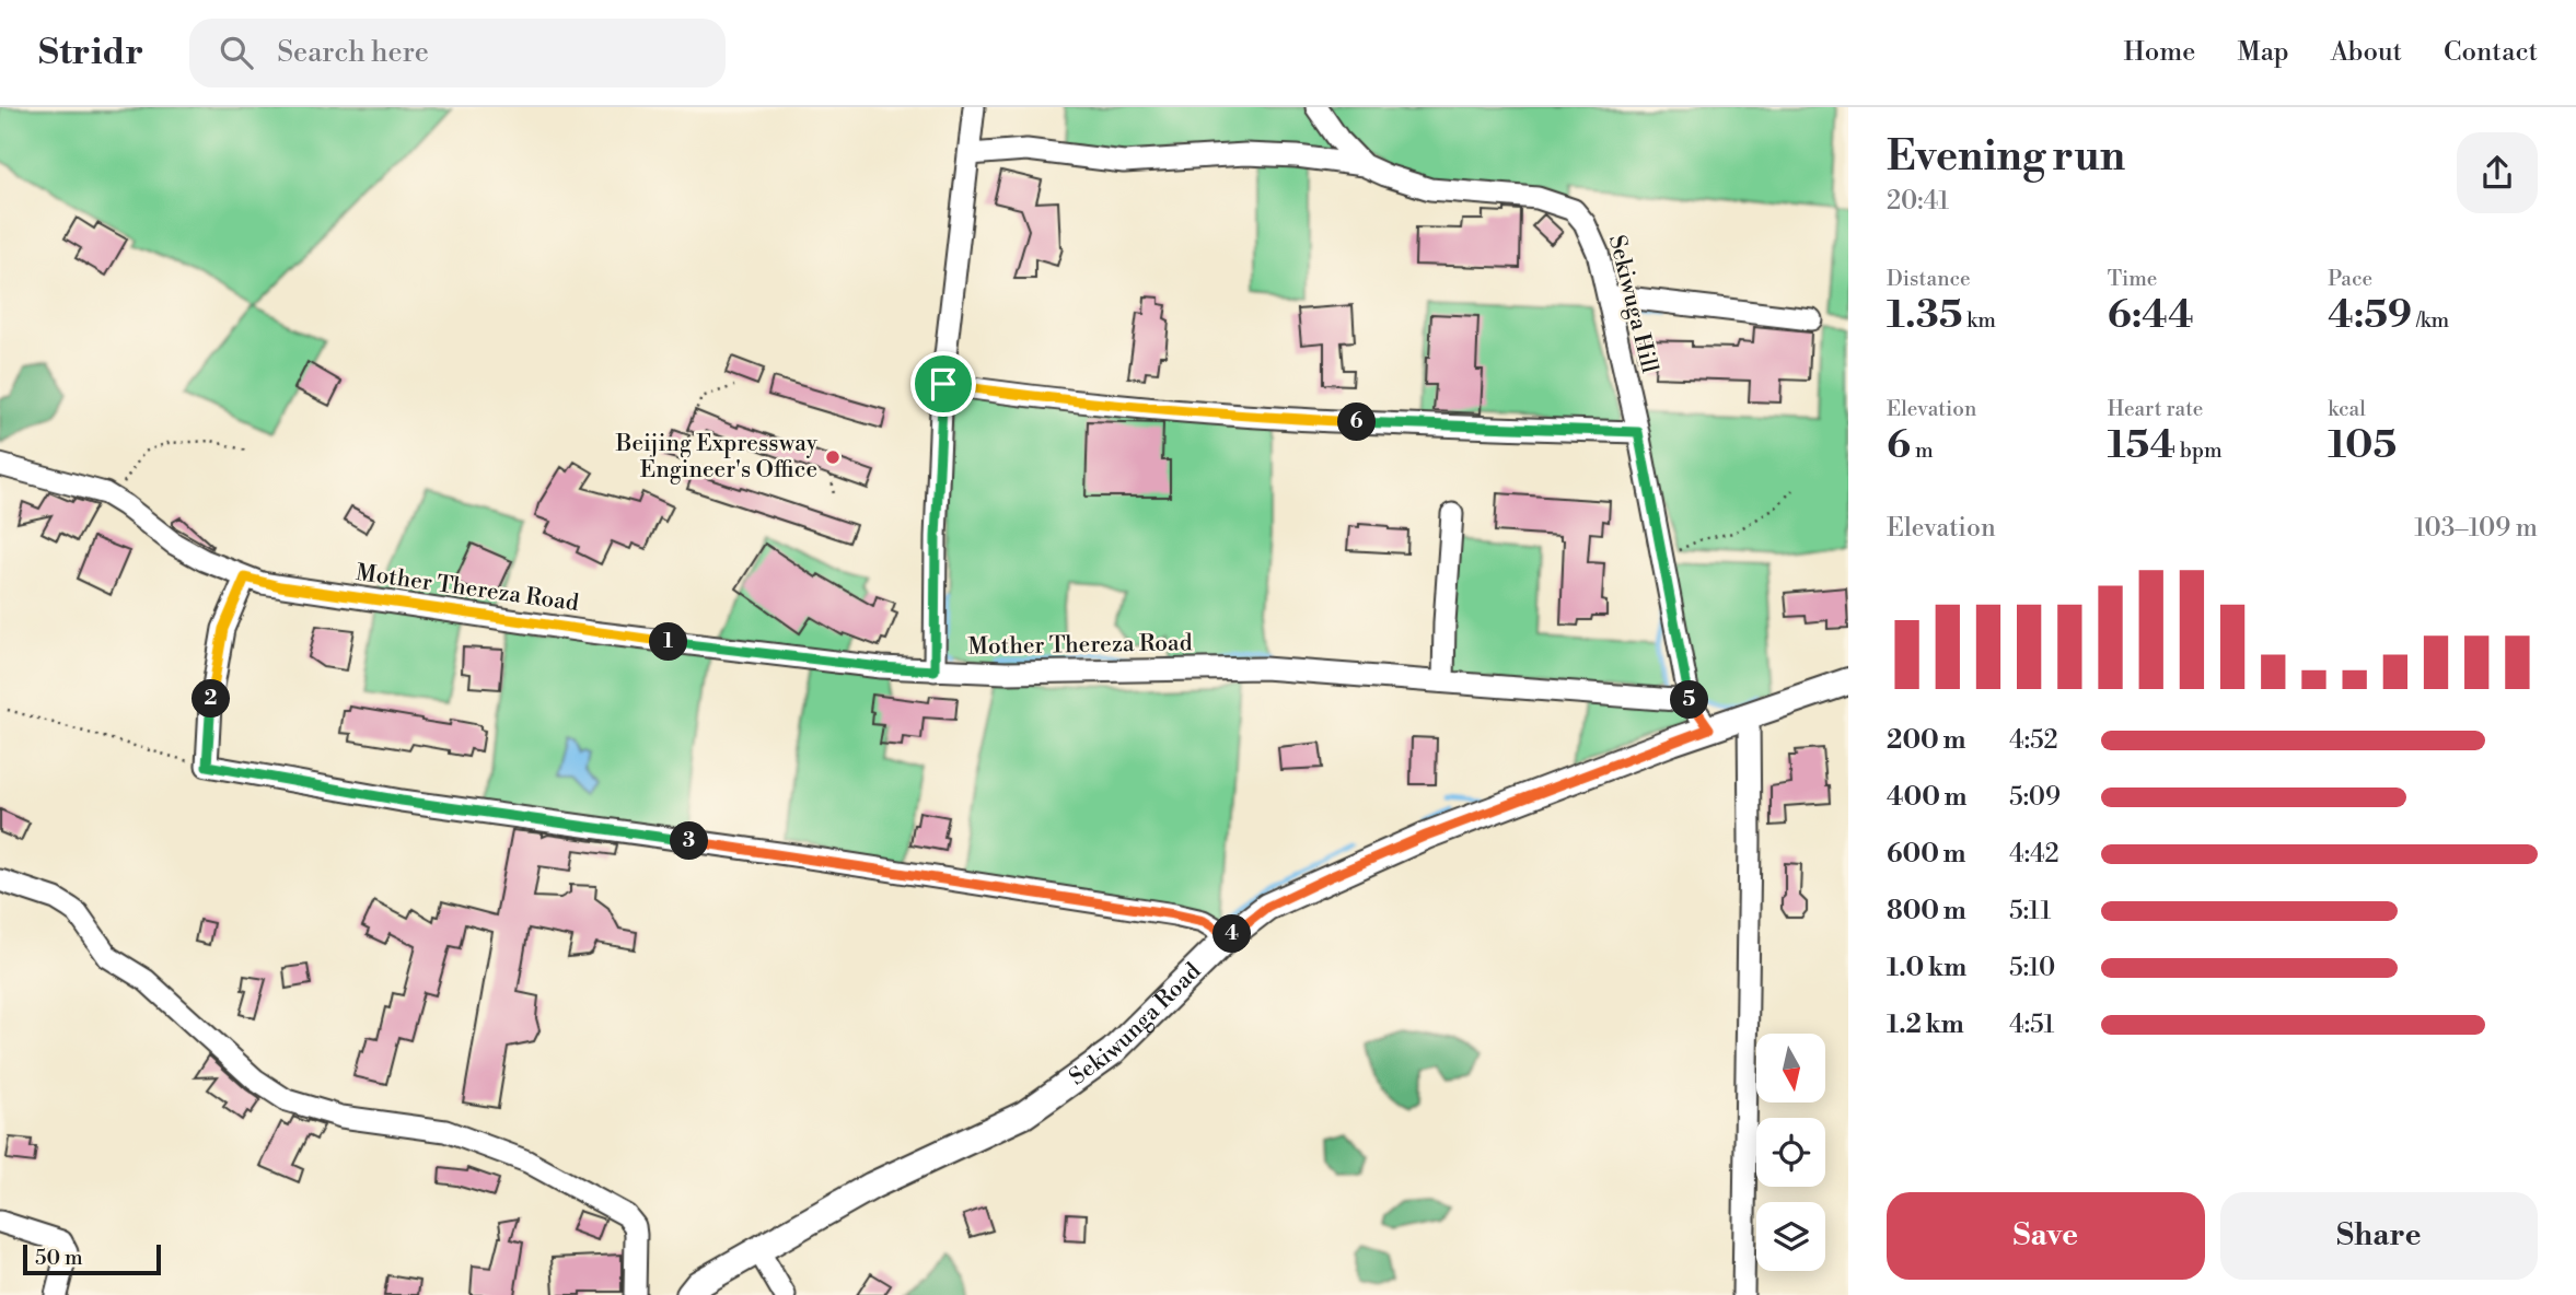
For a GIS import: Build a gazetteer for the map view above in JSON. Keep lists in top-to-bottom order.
{
  "streets": {
    "main road": ["Sekiwunga Road"],
    "street": ["Sekiwuga Hill", "Mother Thereza Road"]
  },
  "crossings": [
    ["Sekiwuga Hill", "Mother Thereza Road"]
  ],
  "places": ["Beijing Expressway Engineer's Office"],
  "scale_bar": "50 m",
  "north": "bottom",
  "page": {
    "header": "Stridr",
    "search": "Search here",
    "nav": [
      "Home",
      "Map",
      "About",
      "Contact"
    ],
    "heading": ["Evening run", "20:41"],
    "stats": [
      ["Distance", "1.35 km"],
      ["Time", "6:44"],
      ["Pace", "4:59 /km"],
      ["Elevation", "6 m"],
      ["Heart rate", "154 bpm"],
      ["kcal", "105"]
    ],
    "pins": [
      "6",
      "1",
      "2",
      "5",
      "3",
      "4"
    ],
    "chart": ["Elevation", "103–109 m"],
    "list": [
      {
        "name": "200 m",
        "note": "4:52"
      },
      {
        "name": "400 m",
        "note": "5:09"
      },
      {
        "name": "600 m",
        "note": "4:42"
      },
      {
        "name": "800 m",
        "note": "5:11"
      },
      {
        "name": "1.0 km",
        "note": "5:10"
      },
      {
        "name": "1.2 km",
        "note": "4:51"
      }
    ],
    "buttons": ["Save", "Share"],
    "scale": "50 m"
  }
}
